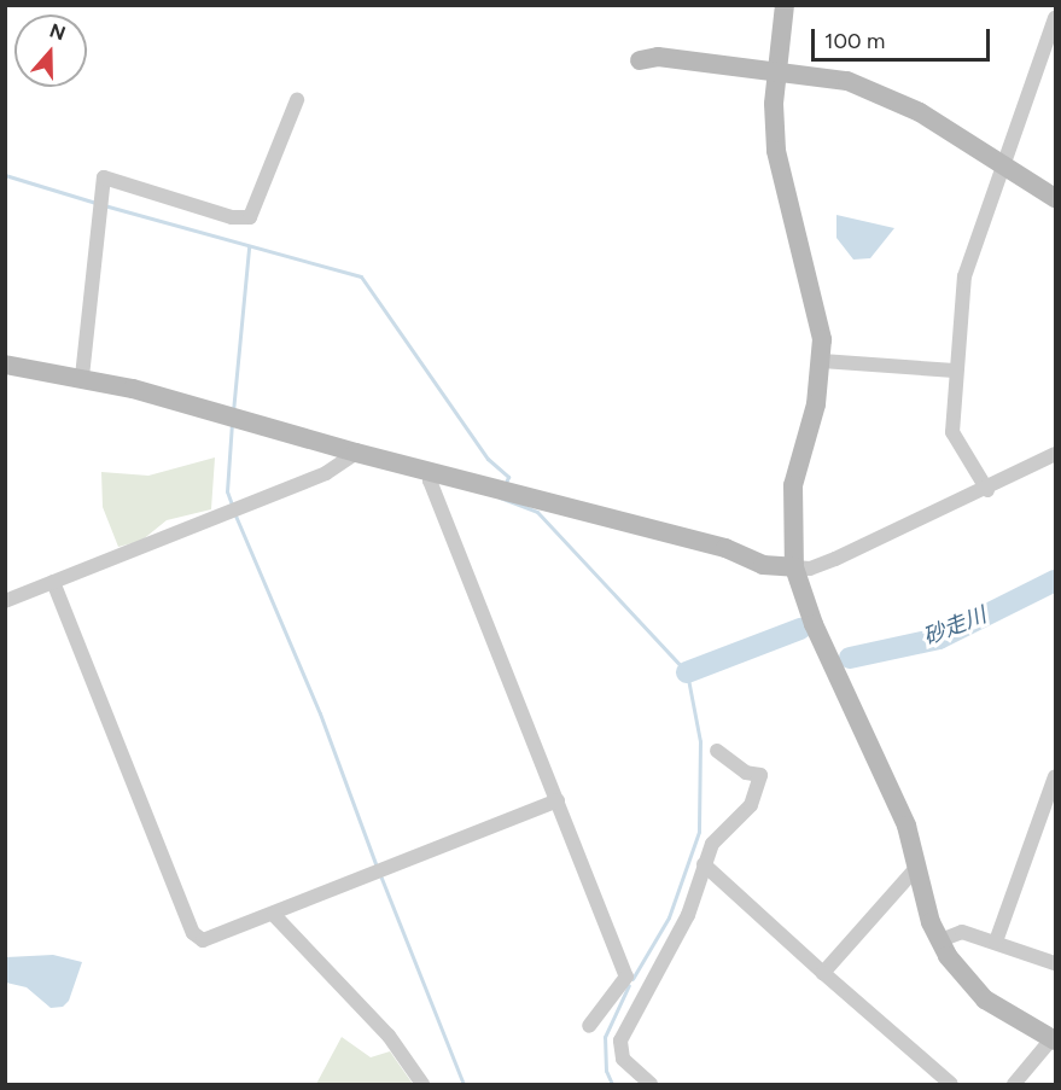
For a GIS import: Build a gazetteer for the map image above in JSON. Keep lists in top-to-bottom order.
{
  "water": ["砂走川"],
  "scale_bar": "100 m",
  "north": "top"
}
